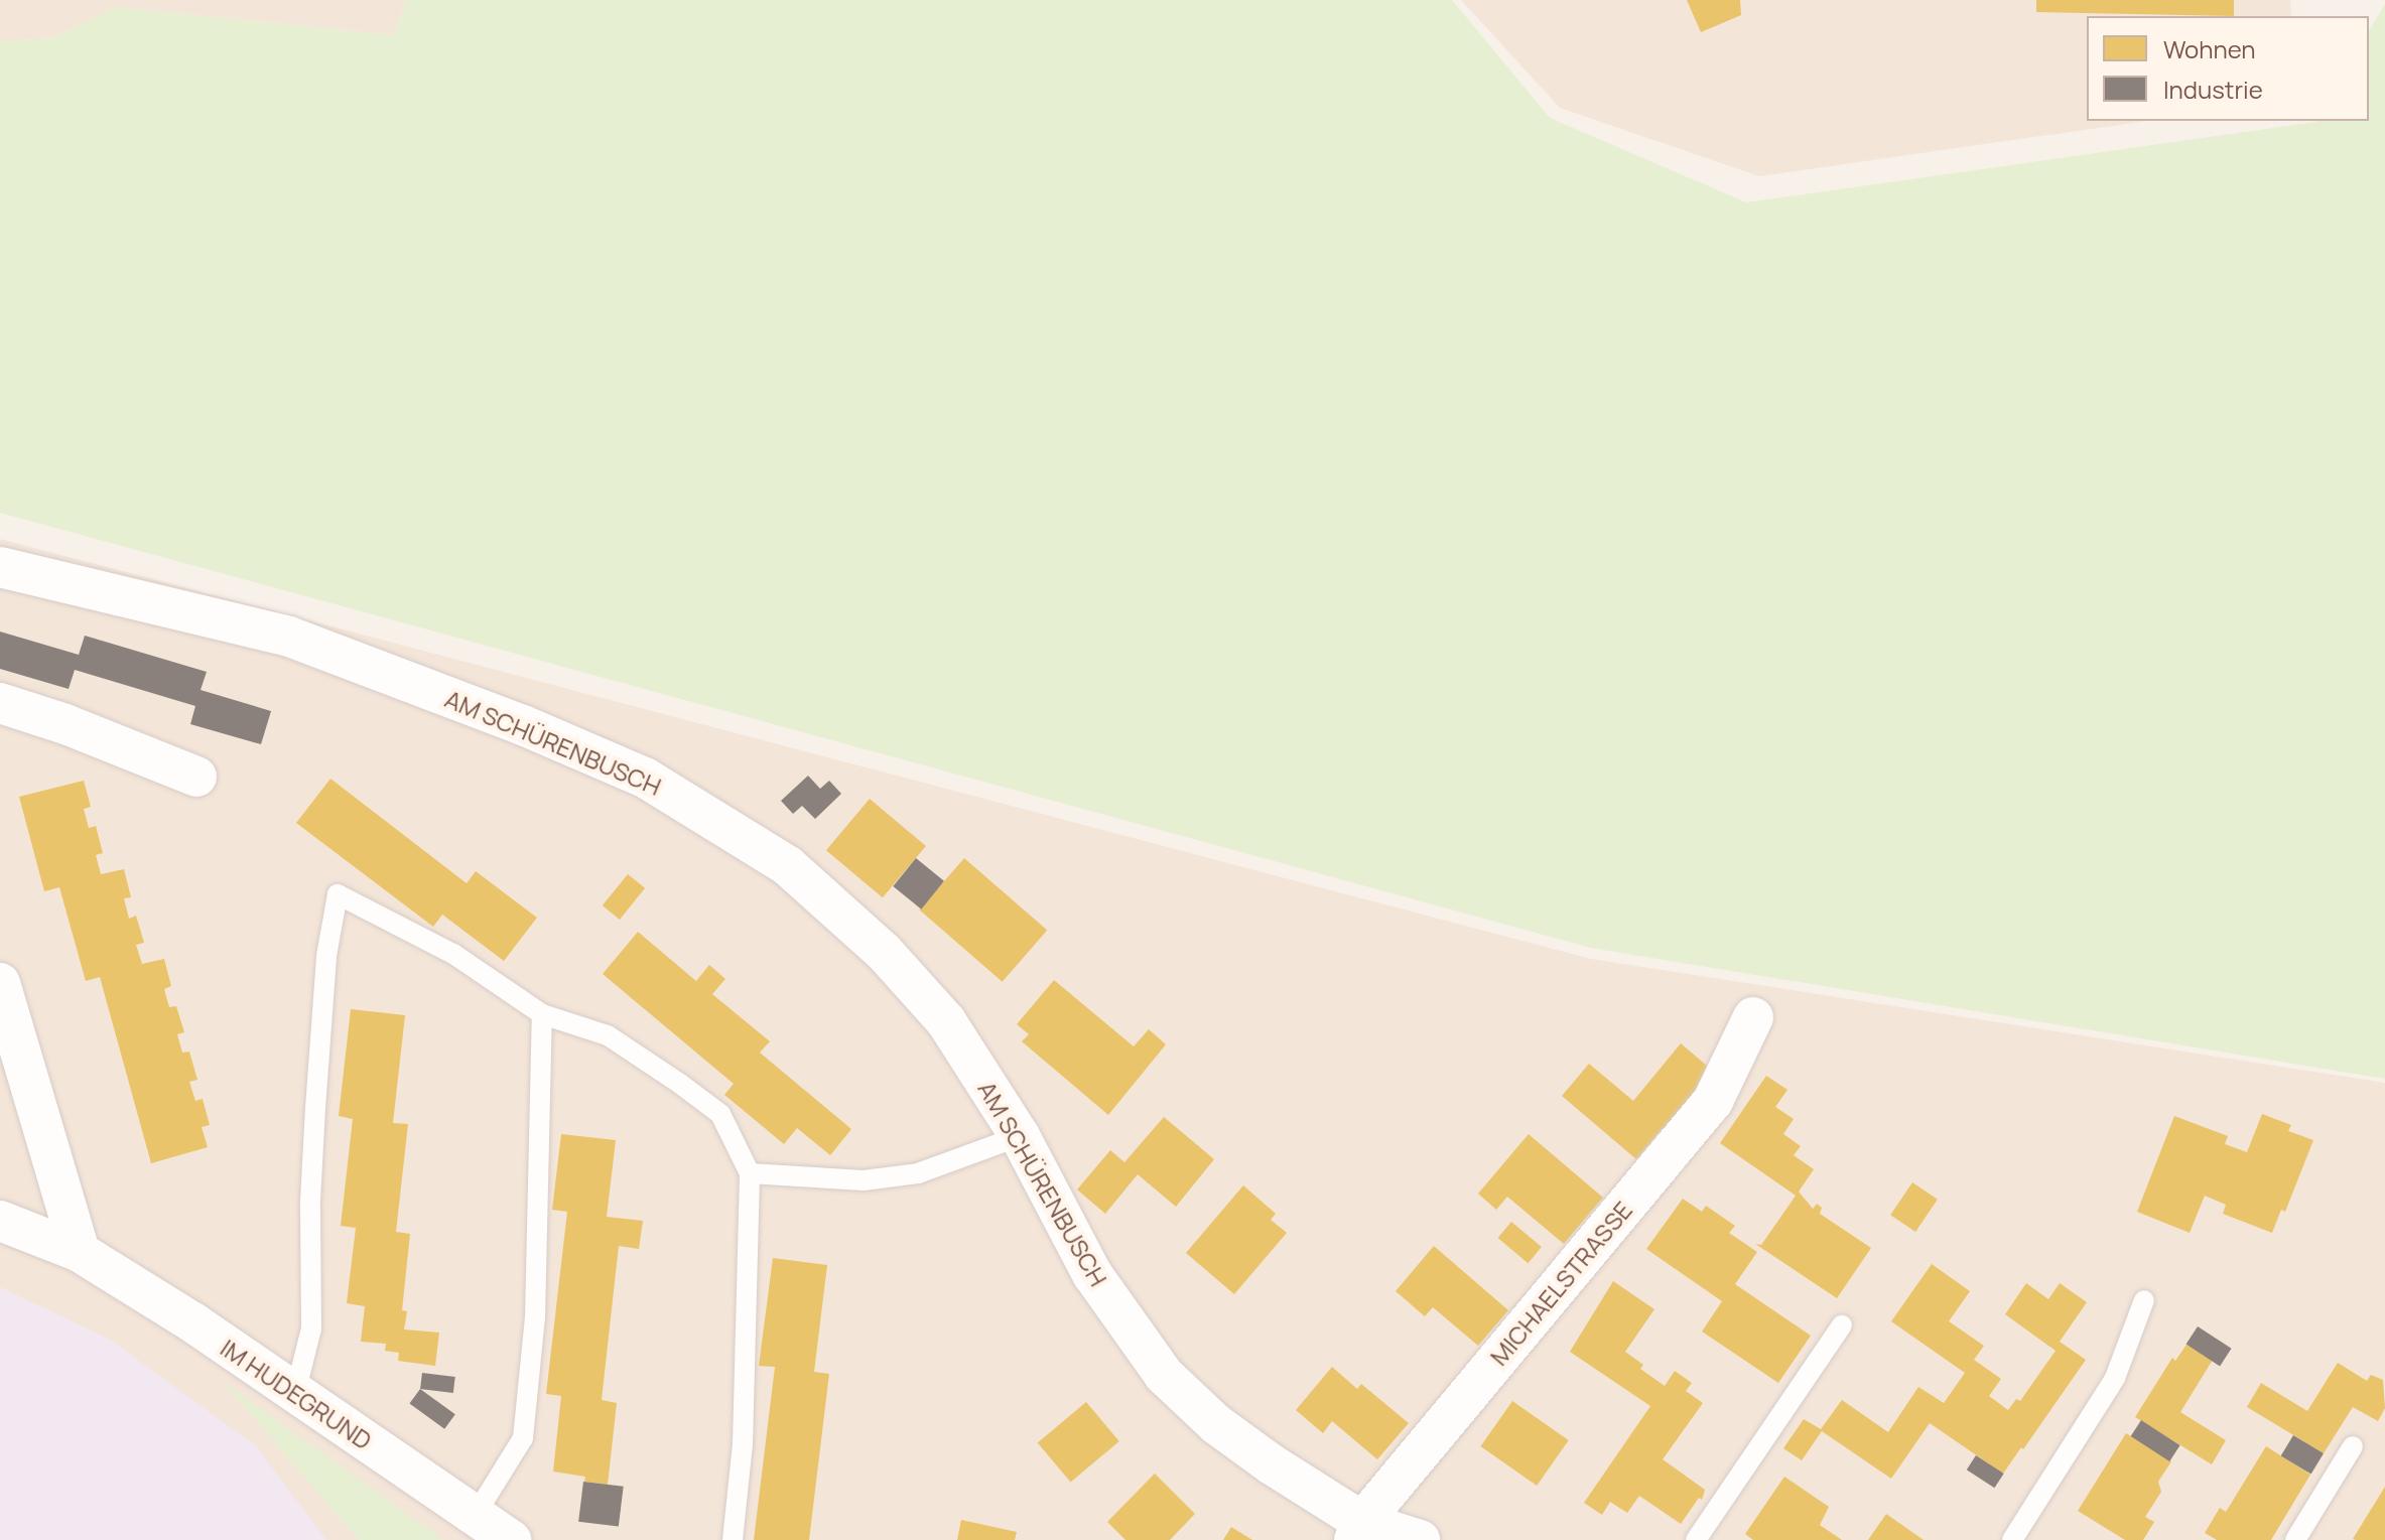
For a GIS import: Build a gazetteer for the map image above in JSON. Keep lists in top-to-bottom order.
{
  "streets": {
    "street": ["AM SCHÜRENBUSCH", "MICHAELSTRASSE", "IM HUDEGRUND"]
  },
  "crossings": [
    ["AM SCHÜRENBUSCH", "MICHAELSTRASSE"]
  ],
  "legend": ["Wohnen", "Industrie"]
}
